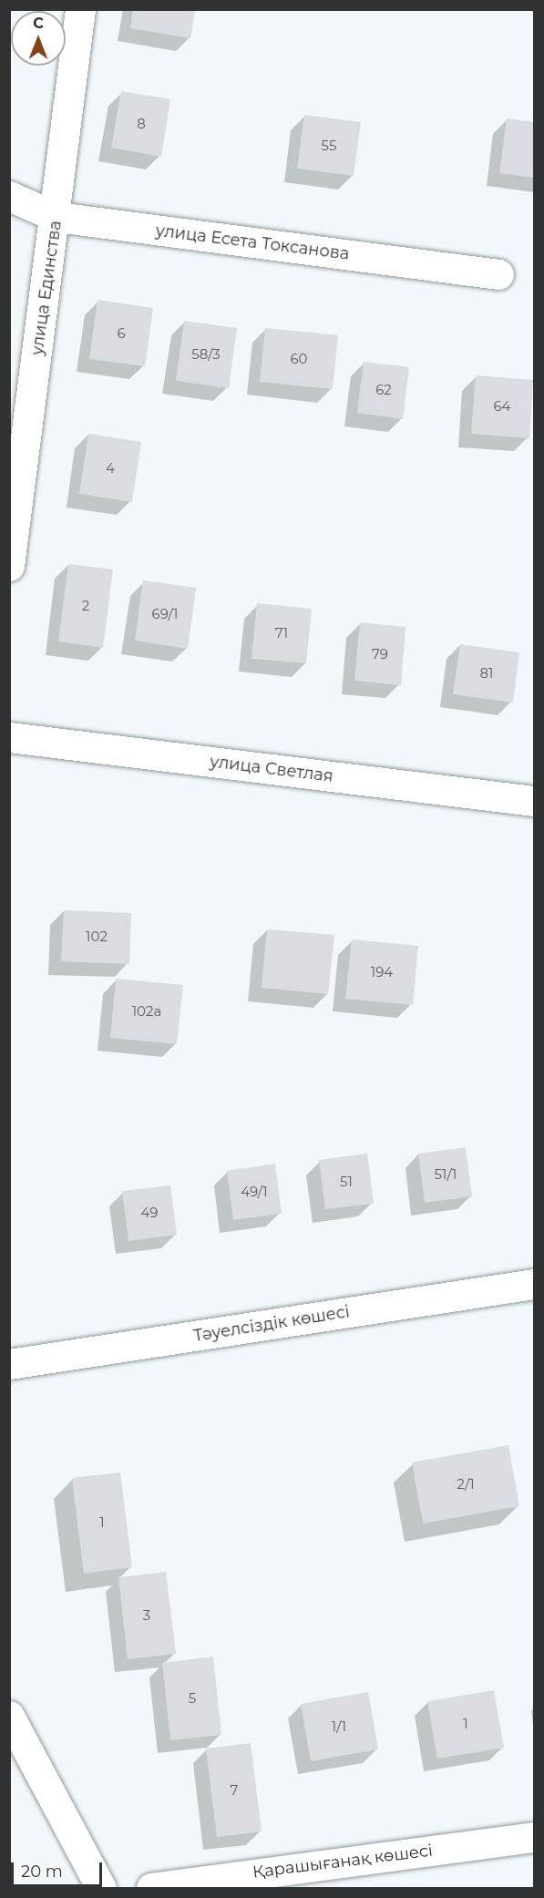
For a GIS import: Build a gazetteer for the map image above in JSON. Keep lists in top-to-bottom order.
{
  "streets": {
    "street": [
      "улица Есета Токсанова",
      "улица Единства",
      "улица Светлая",
      "Тәуелсіздік көшесі",
      "Қарашығанақ көшесі"
    ]
  },
  "crossings": [
    ["улица Есета Токсанова", "улица Единства"]
  ],
  "house_numbers": [
    "8",
    "55",
    "6",
    "58/3",
    "60",
    "62",
    "64",
    "4",
    "2",
    "69/1",
    "71",
    "79",
    "81",
    "102",
    "194",
    "102а",
    "51/1",
    "51",
    "49/1",
    "49",
    "2/1",
    "1",
    "3",
    "5",
    "1",
    "1/1",
    "7"
  ],
  "scale_bar": "20 m",
  "north": "top"
}
